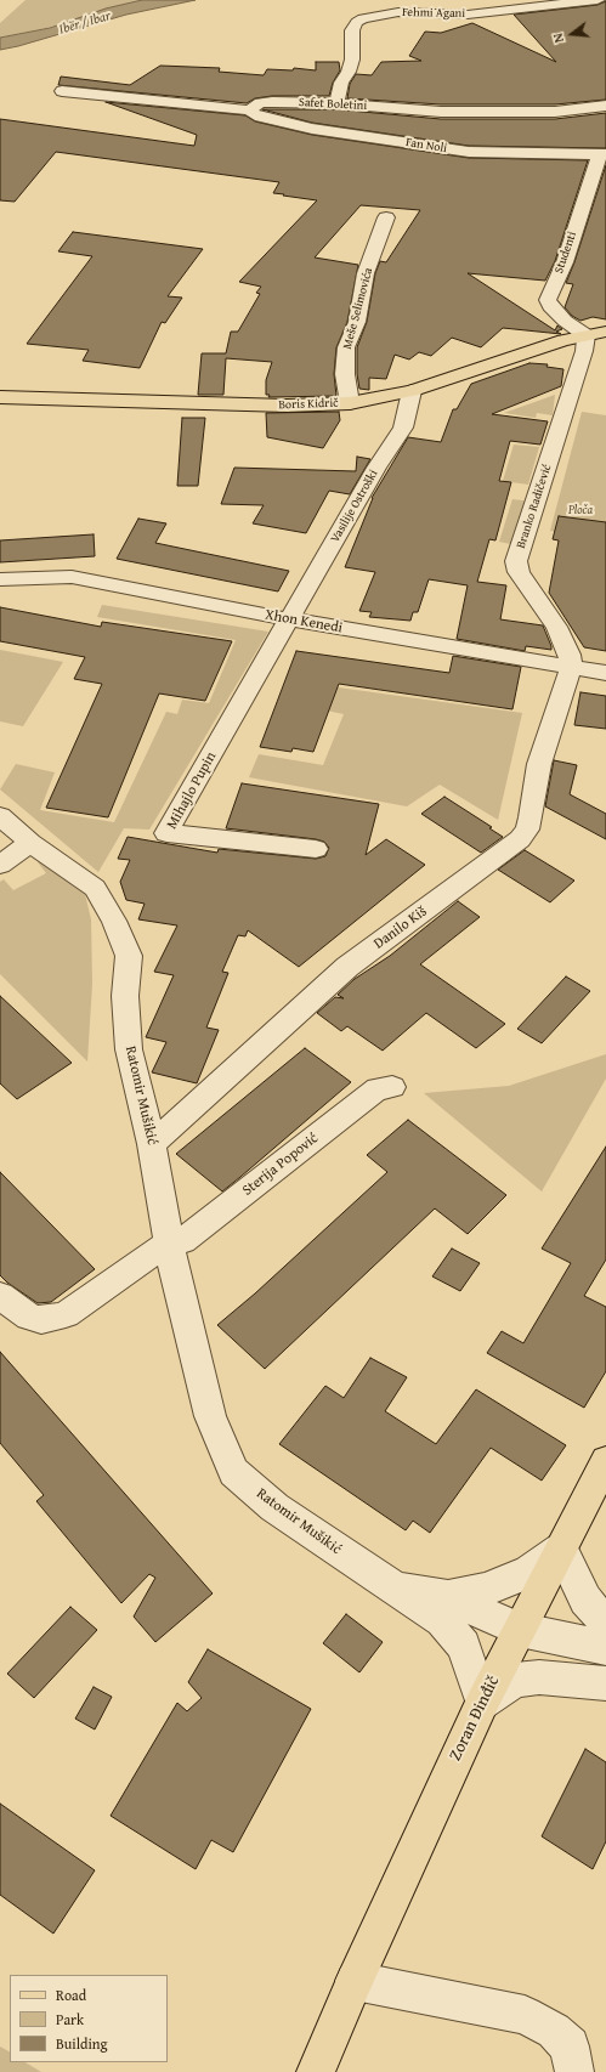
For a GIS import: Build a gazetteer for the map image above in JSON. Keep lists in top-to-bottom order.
{
  "streets": {
    "main road": ["Boris Kidrič", "Zoran Đinđič"],
    "street": [
      "Fehmi Agani",
      "Safet Boletini",
      "Fan Noli",
      "Studenti",
      "Meše Selimovića",
      "Vasilije Ostroški",
      "Branko Radičević",
      "Xhon Kenedi",
      "Mihajlo Pupin",
      "Danilo Kiš",
      "Ratomir Mušikić",
      "Sterija Popović"
    ]
  },
  "crossings": [
    ["Fehmi Agani", "Safet Boletini"],
    ["Safet Boletini", "Fan Noli"],
    ["Fan Noli", "Studenti"],
    ["Studenti", "Boris Kidrič"],
    ["Studenti", "Branko Radičević"],
    ["Meše Selimovića", "Boris Kidrič"],
    ["Boris Kidrič", "Vasilije Ostroški"],
    ["Boris Kidrič", "Branko Radičević"],
    ["Vasilije Ostroški", "Xhon Kenedi"],
    ["Vasilije Ostroški", "Mihajlo Pupin"],
    ["Branko Radičević", "Xhon Kenedi"],
    ["Branko Radičević", "Danilo Kiš"],
    ["Xhon Kenedi", "Mihajlo Pupin"],
    ["Xhon Kenedi", "Danilo Kiš"],
    ["Danilo Kiš", "Ratomir Mušikić"],
    ["Ratomir Mušikić", "Sterija Popović"],
    ["Ratomir Mušikić", "Zoran Đinđič"]
  ],
  "water": ["Ibër / Ibar"],
  "parks": ["Ploča"],
  "legend": ["Road", "Park", "Building"],
  "north": "left"
}
